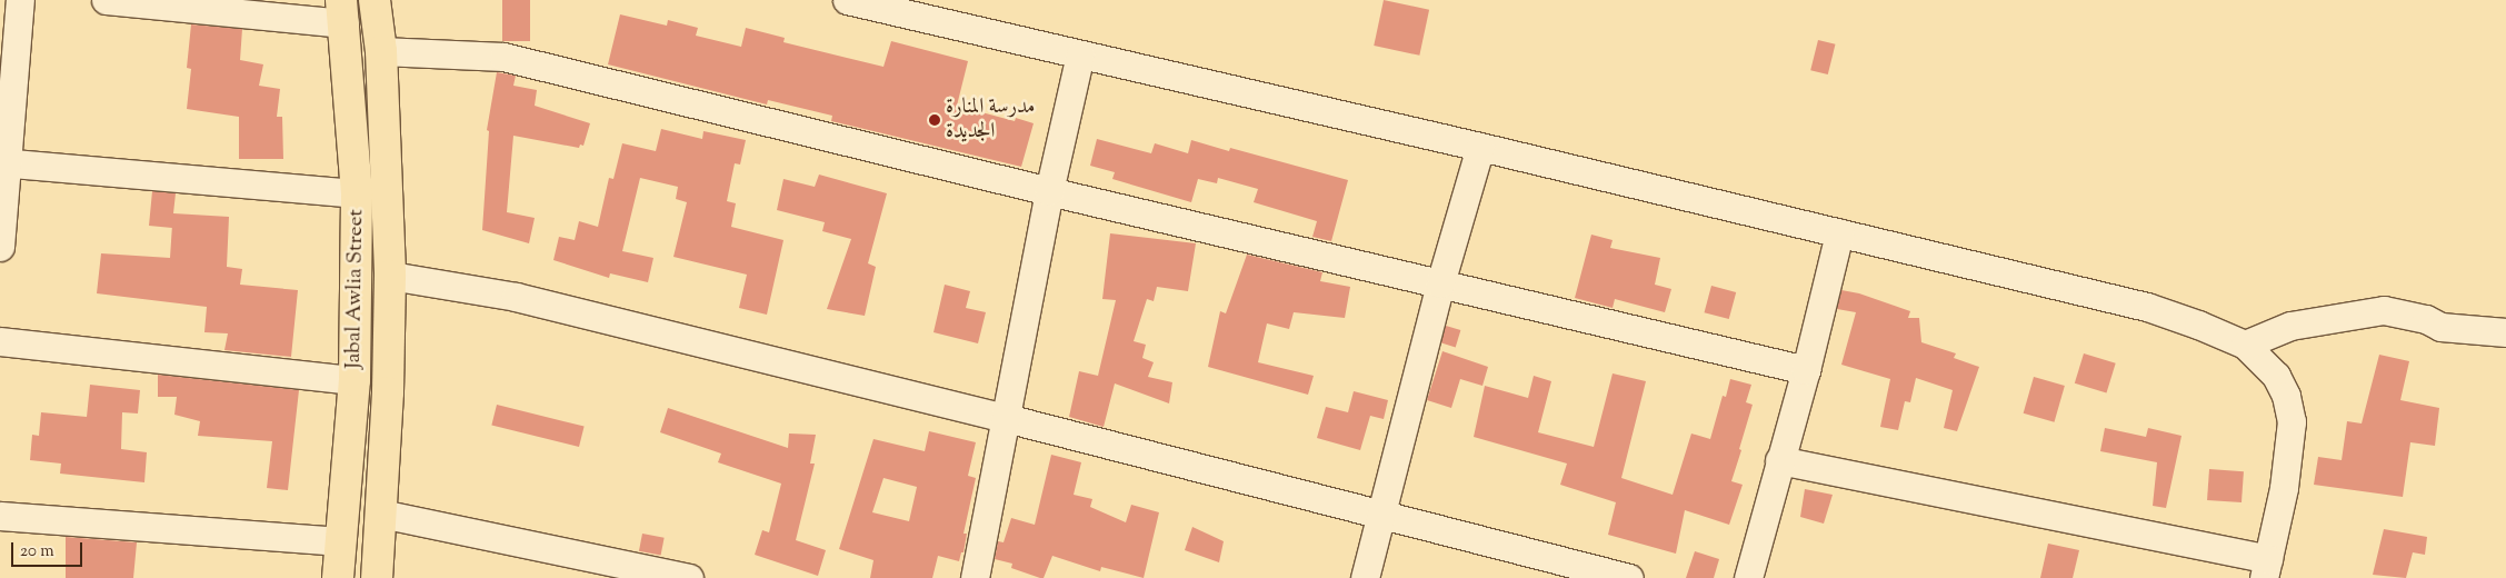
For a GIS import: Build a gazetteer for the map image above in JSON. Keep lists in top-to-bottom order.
{
  "streets": {
    "main road": ["Jabal Awlia Street"]
  },
  "places": ["مدرسة المنارة الجديدة"],
  "scale_bar": "20 m"
}
